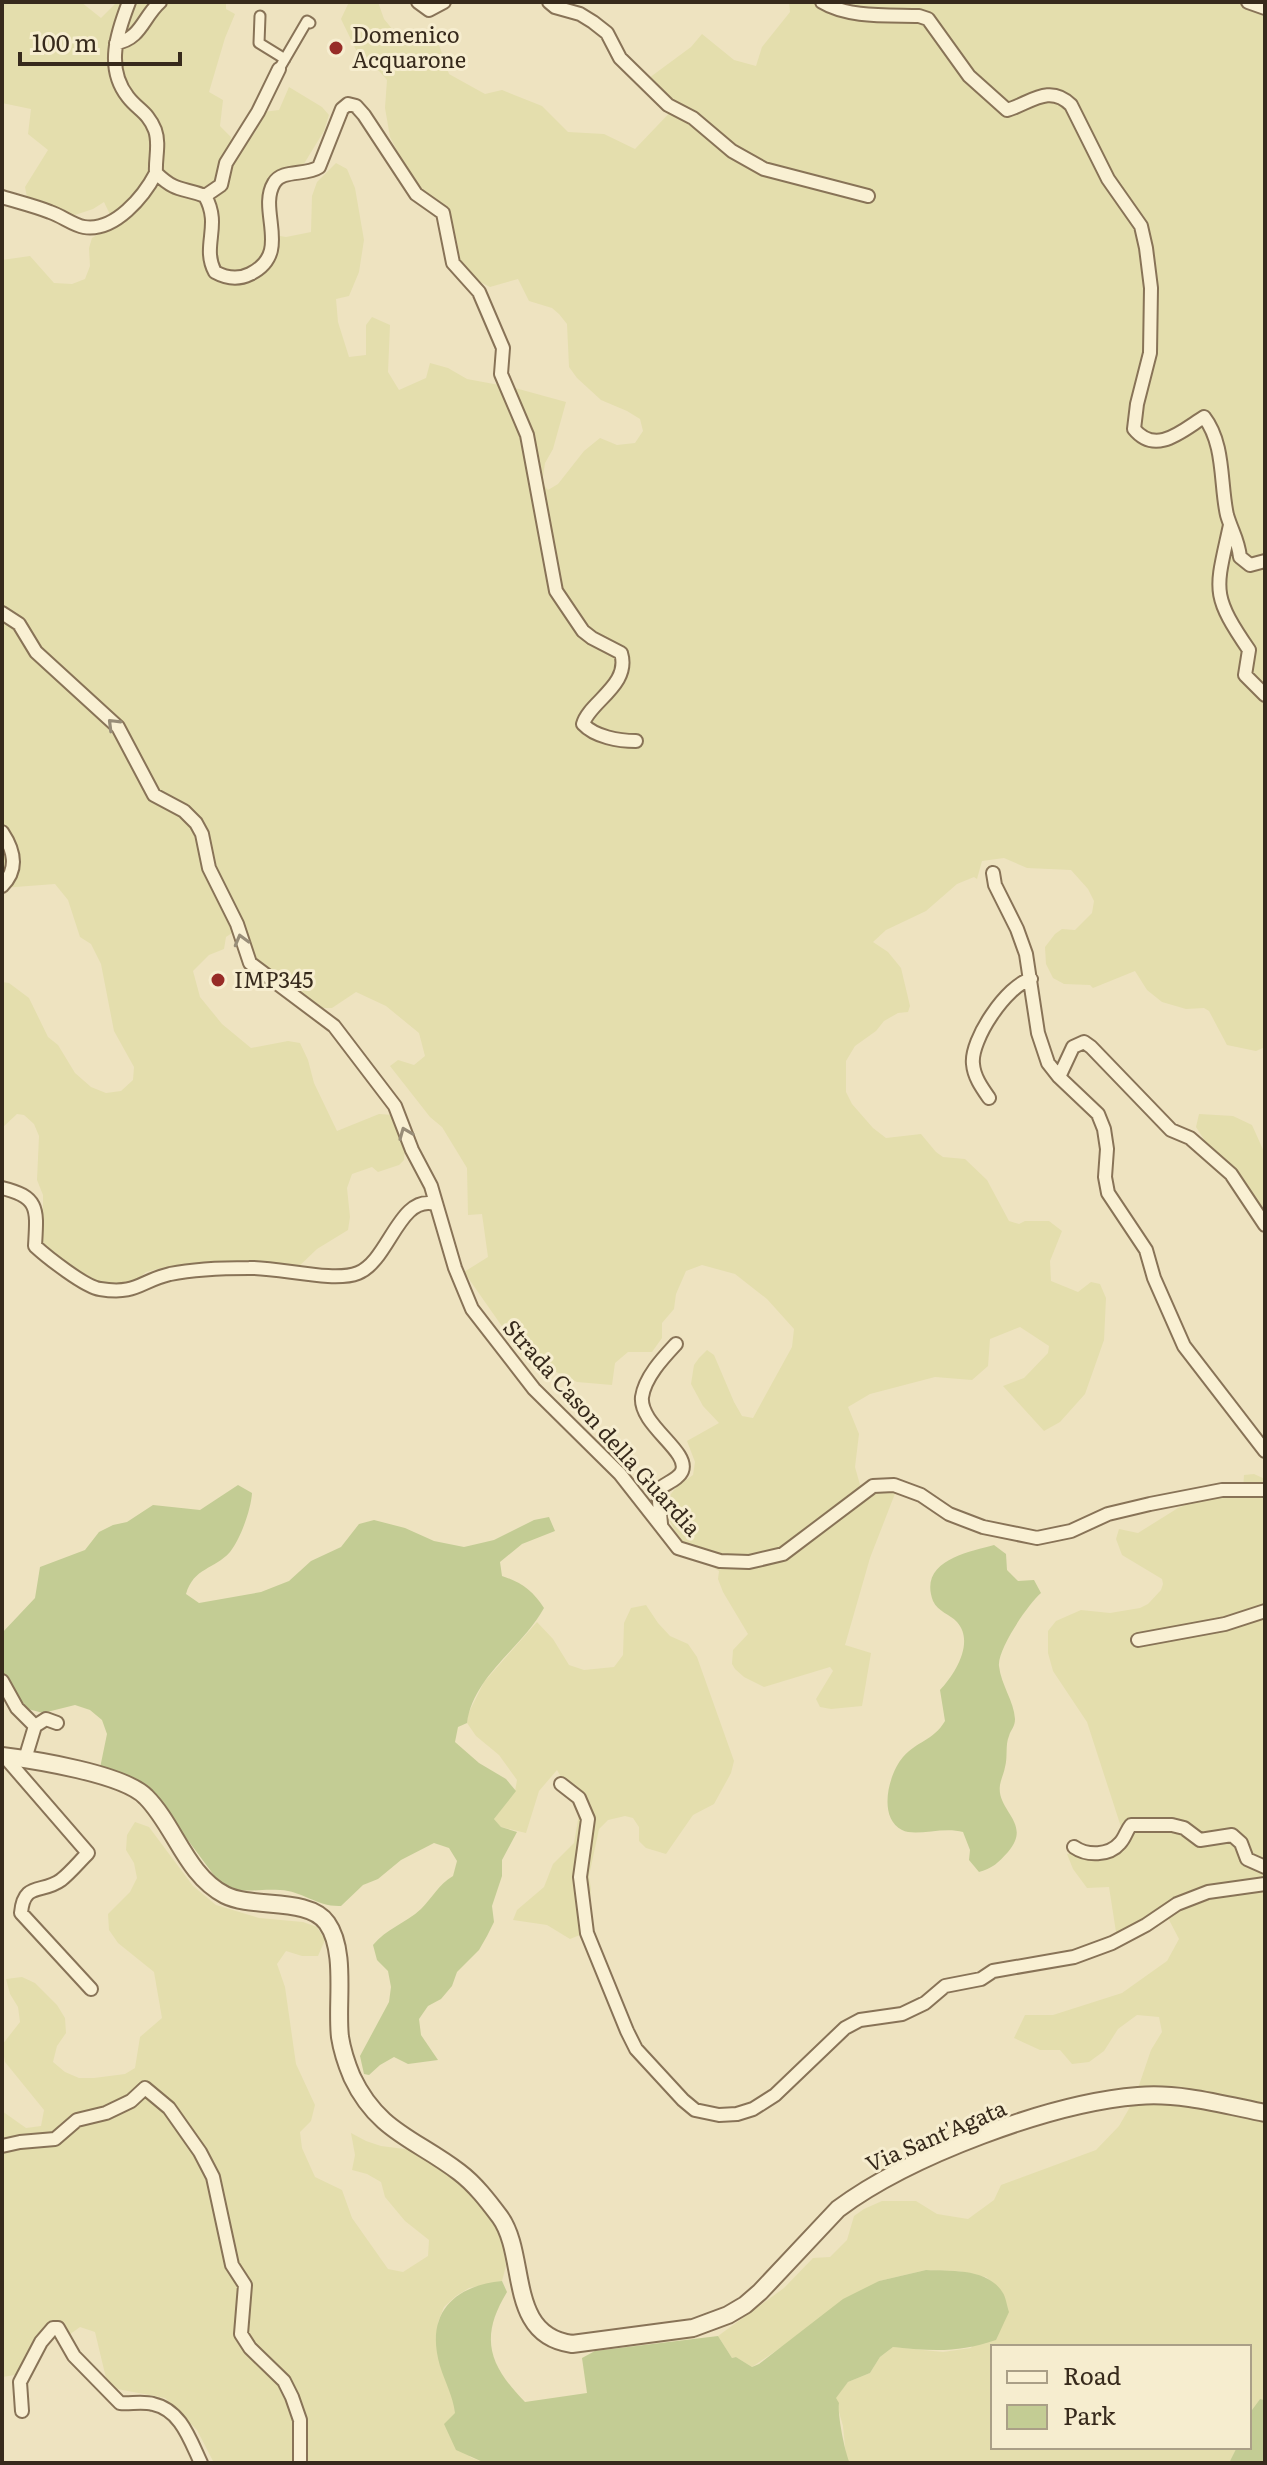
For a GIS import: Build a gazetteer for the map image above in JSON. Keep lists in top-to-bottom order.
{
  "streets": {
    "street": ["Strada Cason della Guardia", "Via Sant'Agata"]
  },
  "one_way": ["Strada Cason della Guardia"],
  "places": ["Domenico Acquarone", "IMP345"],
  "legend": ["Road", "Park"],
  "scale_bar": "100 m"
}
